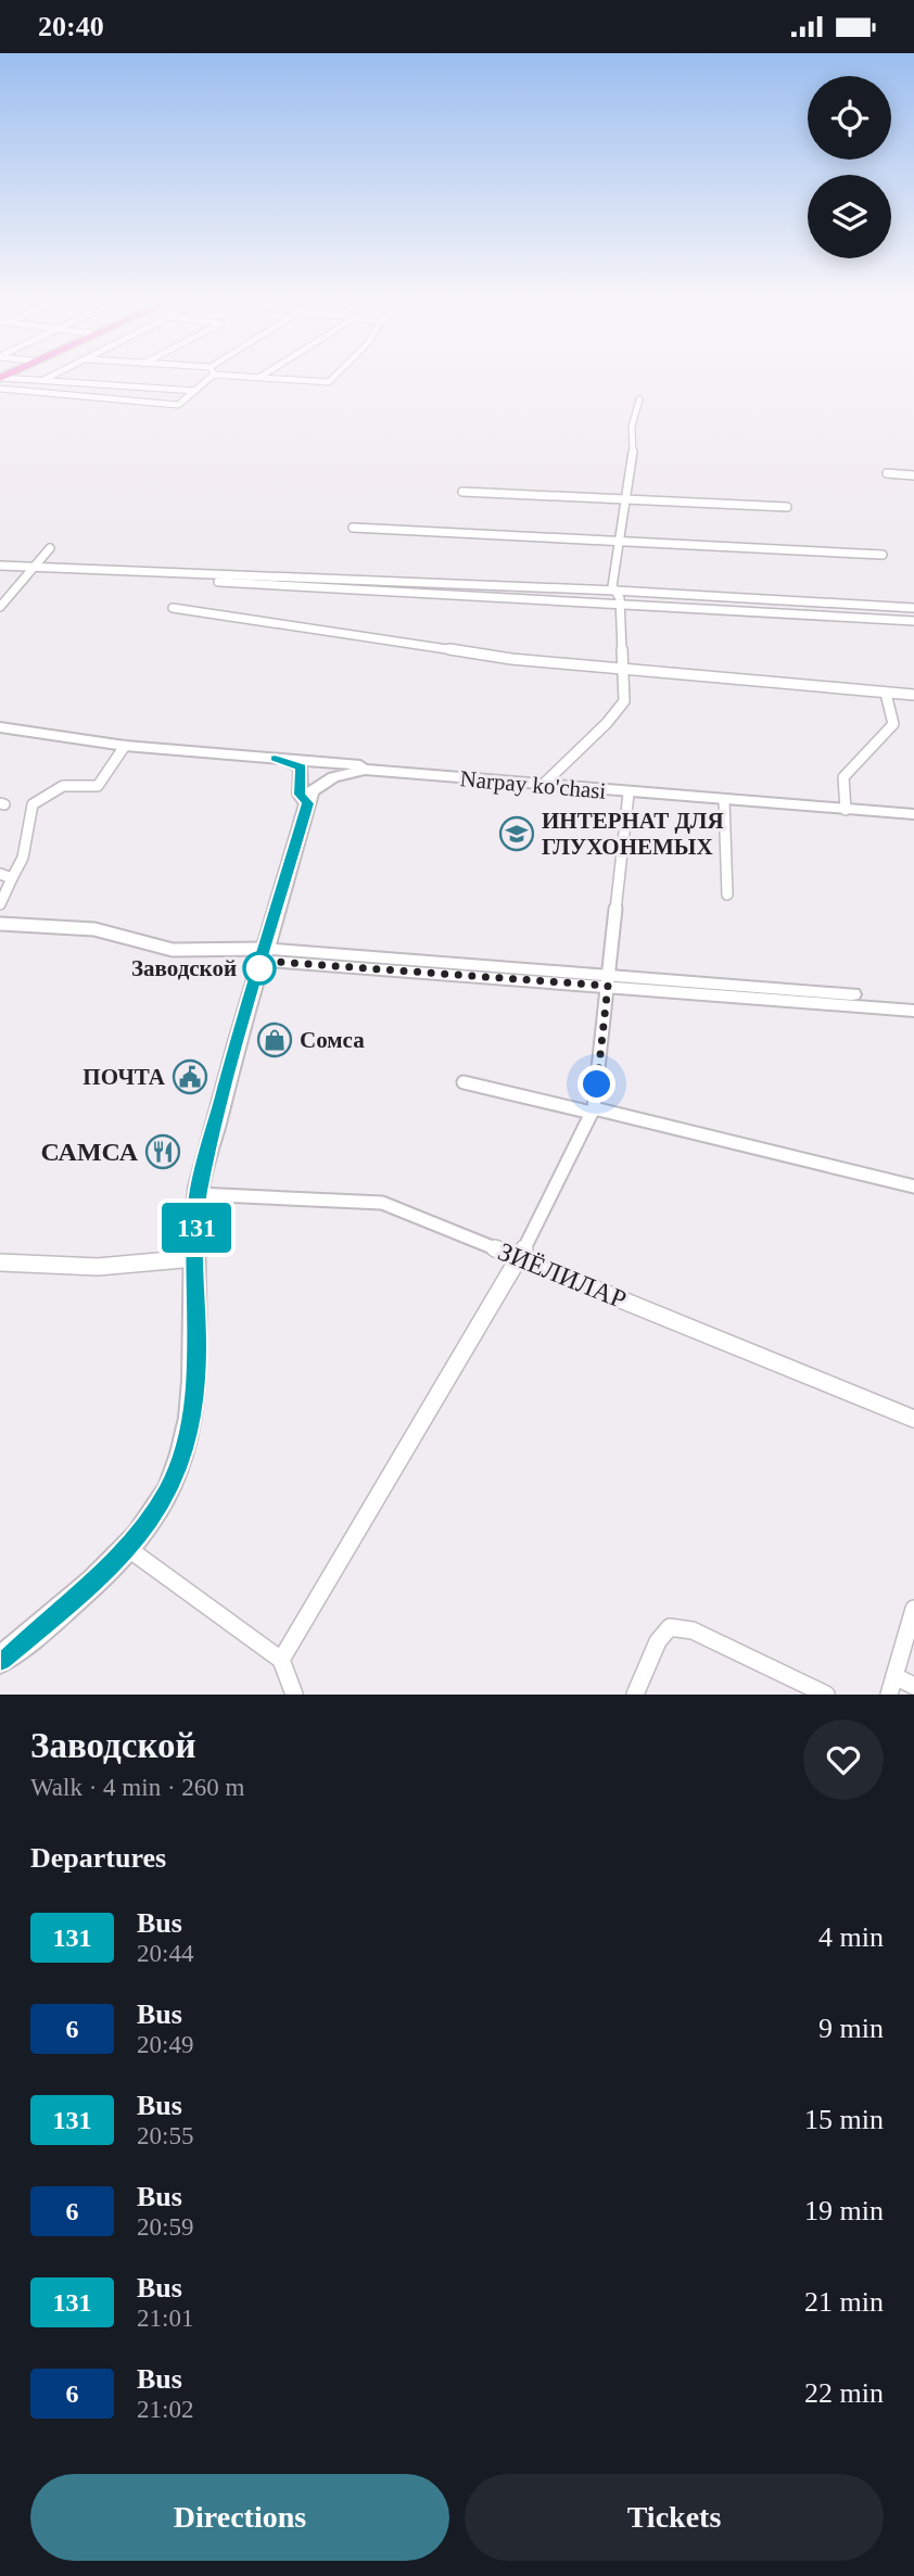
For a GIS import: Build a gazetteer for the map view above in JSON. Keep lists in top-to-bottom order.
{
  "streets": {
    "main road": ["Narpay ko'chasi"],
    "street": ["ЗИЁЛИЛАР"]
  },
  "places": {
    "school or university": ["ИНТЕРНАТ ДЛЯ ГЛУХОНЕМЫХ"],
    "other": ["Заводской"],
    "shop": ["Сомса"],
    "public building": ["ПОЧТА"],
    "restaurant": ["САМСА"]
  },
  "lines": ["bus line 131"],
  "page": {
    "status": "20:40",
    "on_map": "131",
    "heading": [
      ["Заводской", "Walk · 4 min · 260 m"],
      "Departures"
    ],
    "list": [
      {
        "mark": "131",
        "name": "Bus",
        "note": "20:44",
        "value": "4 min"
      },
      {
        "mark": "6",
        "name": "Bus",
        "note": "20:49",
        "value": "9 min"
      },
      {
        "mark": "131",
        "name": "Bus",
        "note": "20:55",
        "value": "15 min"
      },
      {
        "mark": "6",
        "name": "Bus",
        "note": "20:59",
        "value": "19 min"
      },
      {
        "mark": "131",
        "name": "Bus",
        "note": "21:01",
        "value": "21 min"
      },
      {
        "mark": "6",
        "name": "Bus",
        "note": "21:02",
        "value": "22 min"
      }
    ],
    "buttons": ["Directions", "Tickets"]
  }
}
